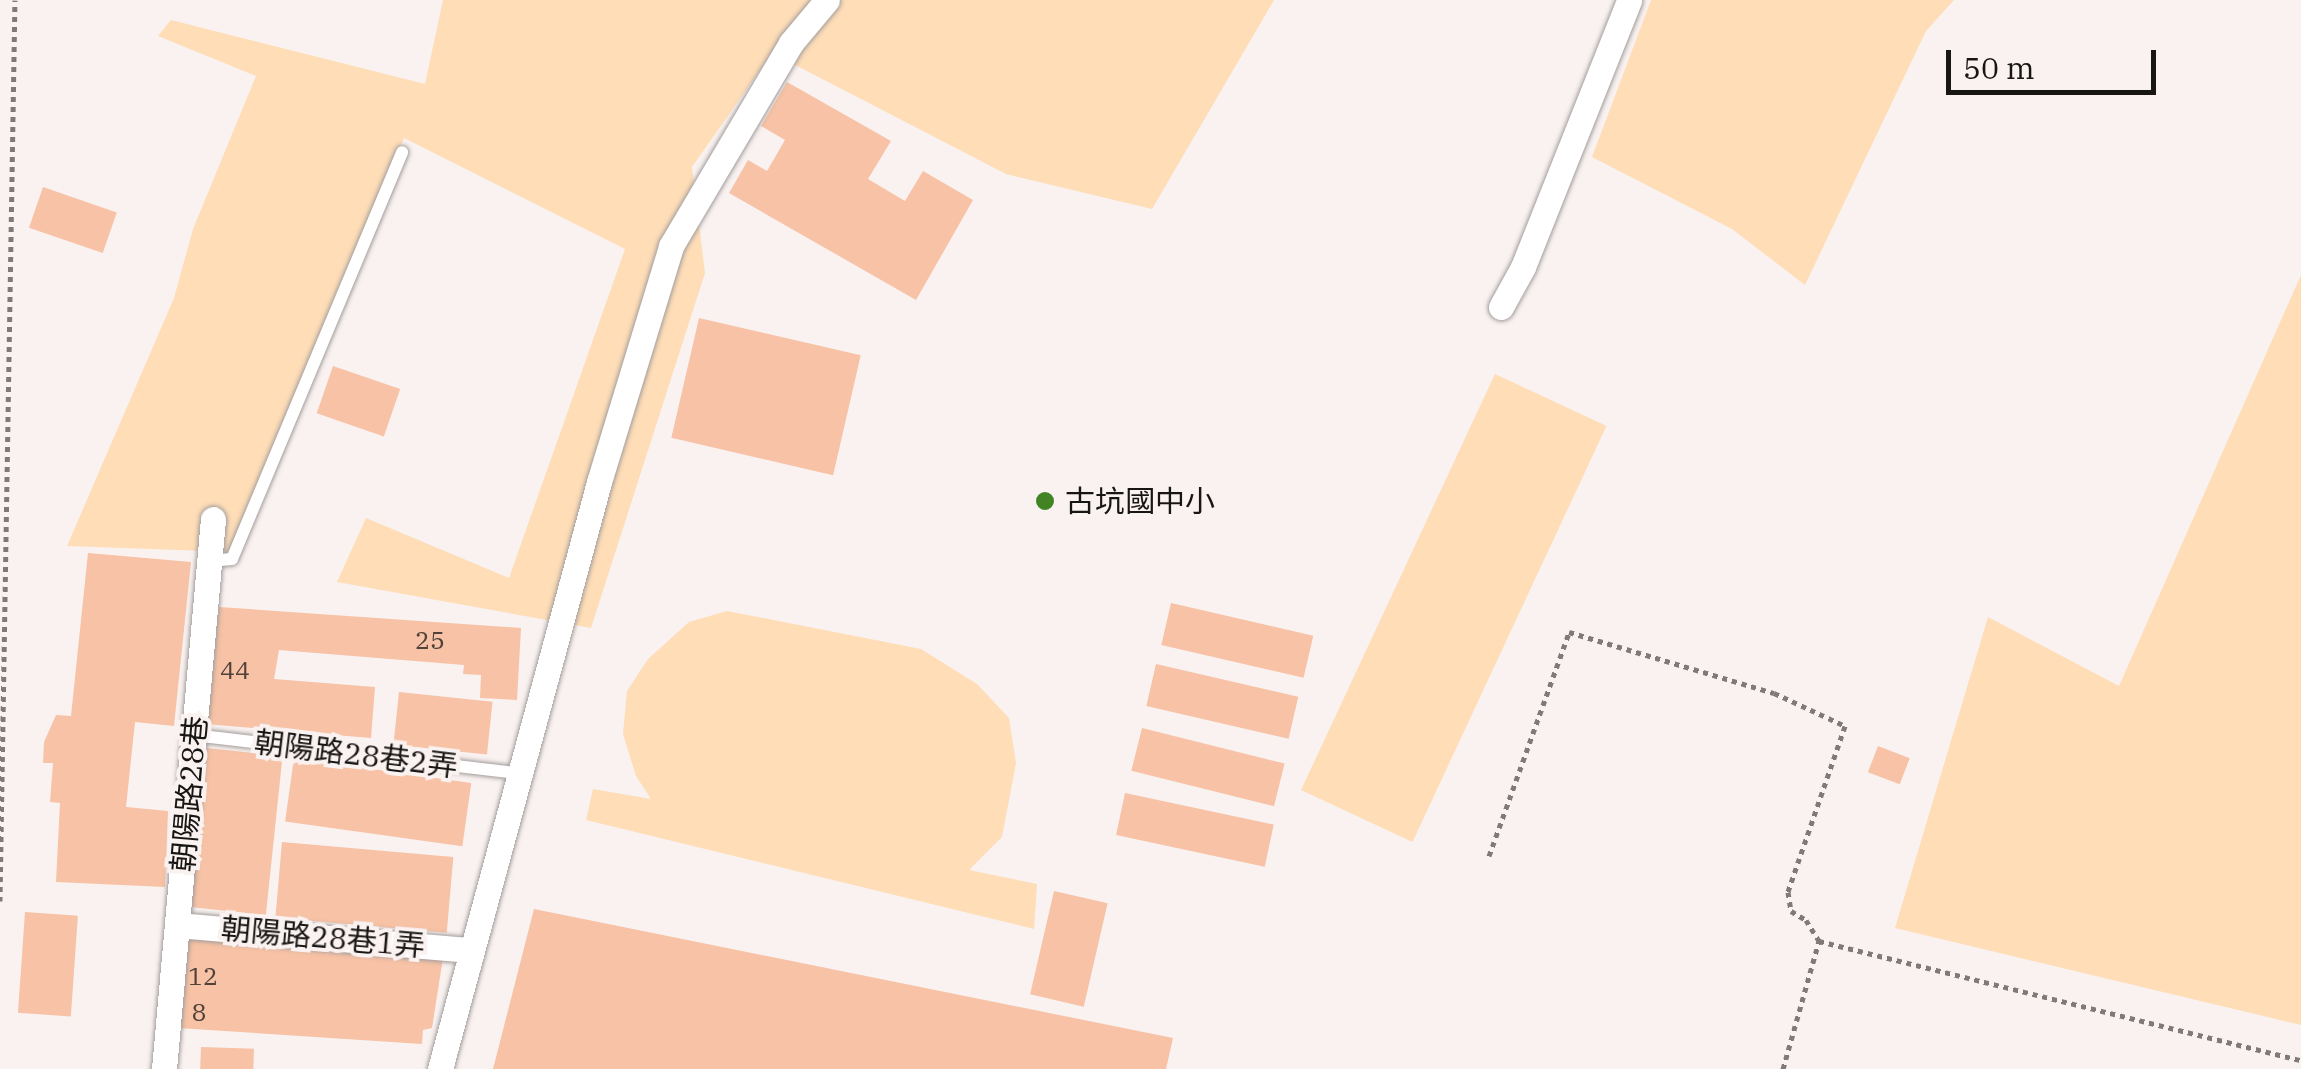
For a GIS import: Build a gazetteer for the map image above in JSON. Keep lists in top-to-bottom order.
{
  "streets": {
    "street": ["朝陽路28巷", "朝陽路28巷1弄"],
    "lane": ["朝陽路28巷2弄"]
  },
  "crossings": [
    ["朝陽路28巷2弄", "朝陽路28巷"],
    ["朝陽路28巷", "朝陽路28巷1弄"]
  ],
  "places": ["古坑國中小"],
  "house_numbers": [
    "25",
    "44",
    "12",
    "8"
  ],
  "scale_bar": "50 m"
}
